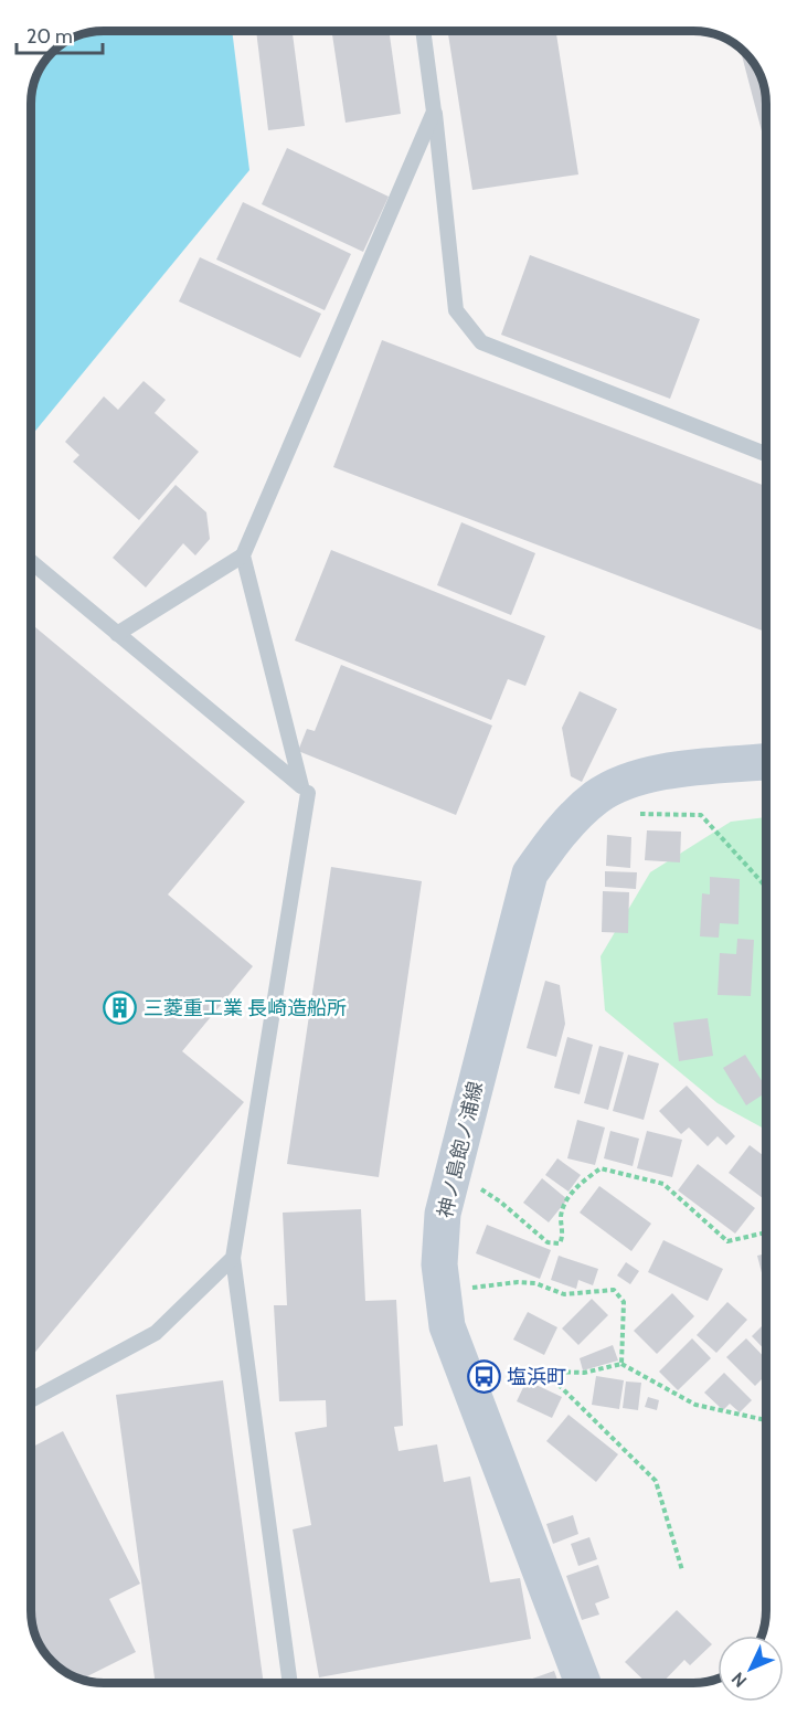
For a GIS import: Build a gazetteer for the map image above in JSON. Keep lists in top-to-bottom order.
{
  "streets": {
    "main road": ["神ノ島飽ノ浦線"]
  },
  "places": {
    "building": ["三菱重工業 長崎造船所"],
    "bus stop": ["塩浜町"]
  },
  "scale_bar": "20 m",
  "north": "bottom left"
}
